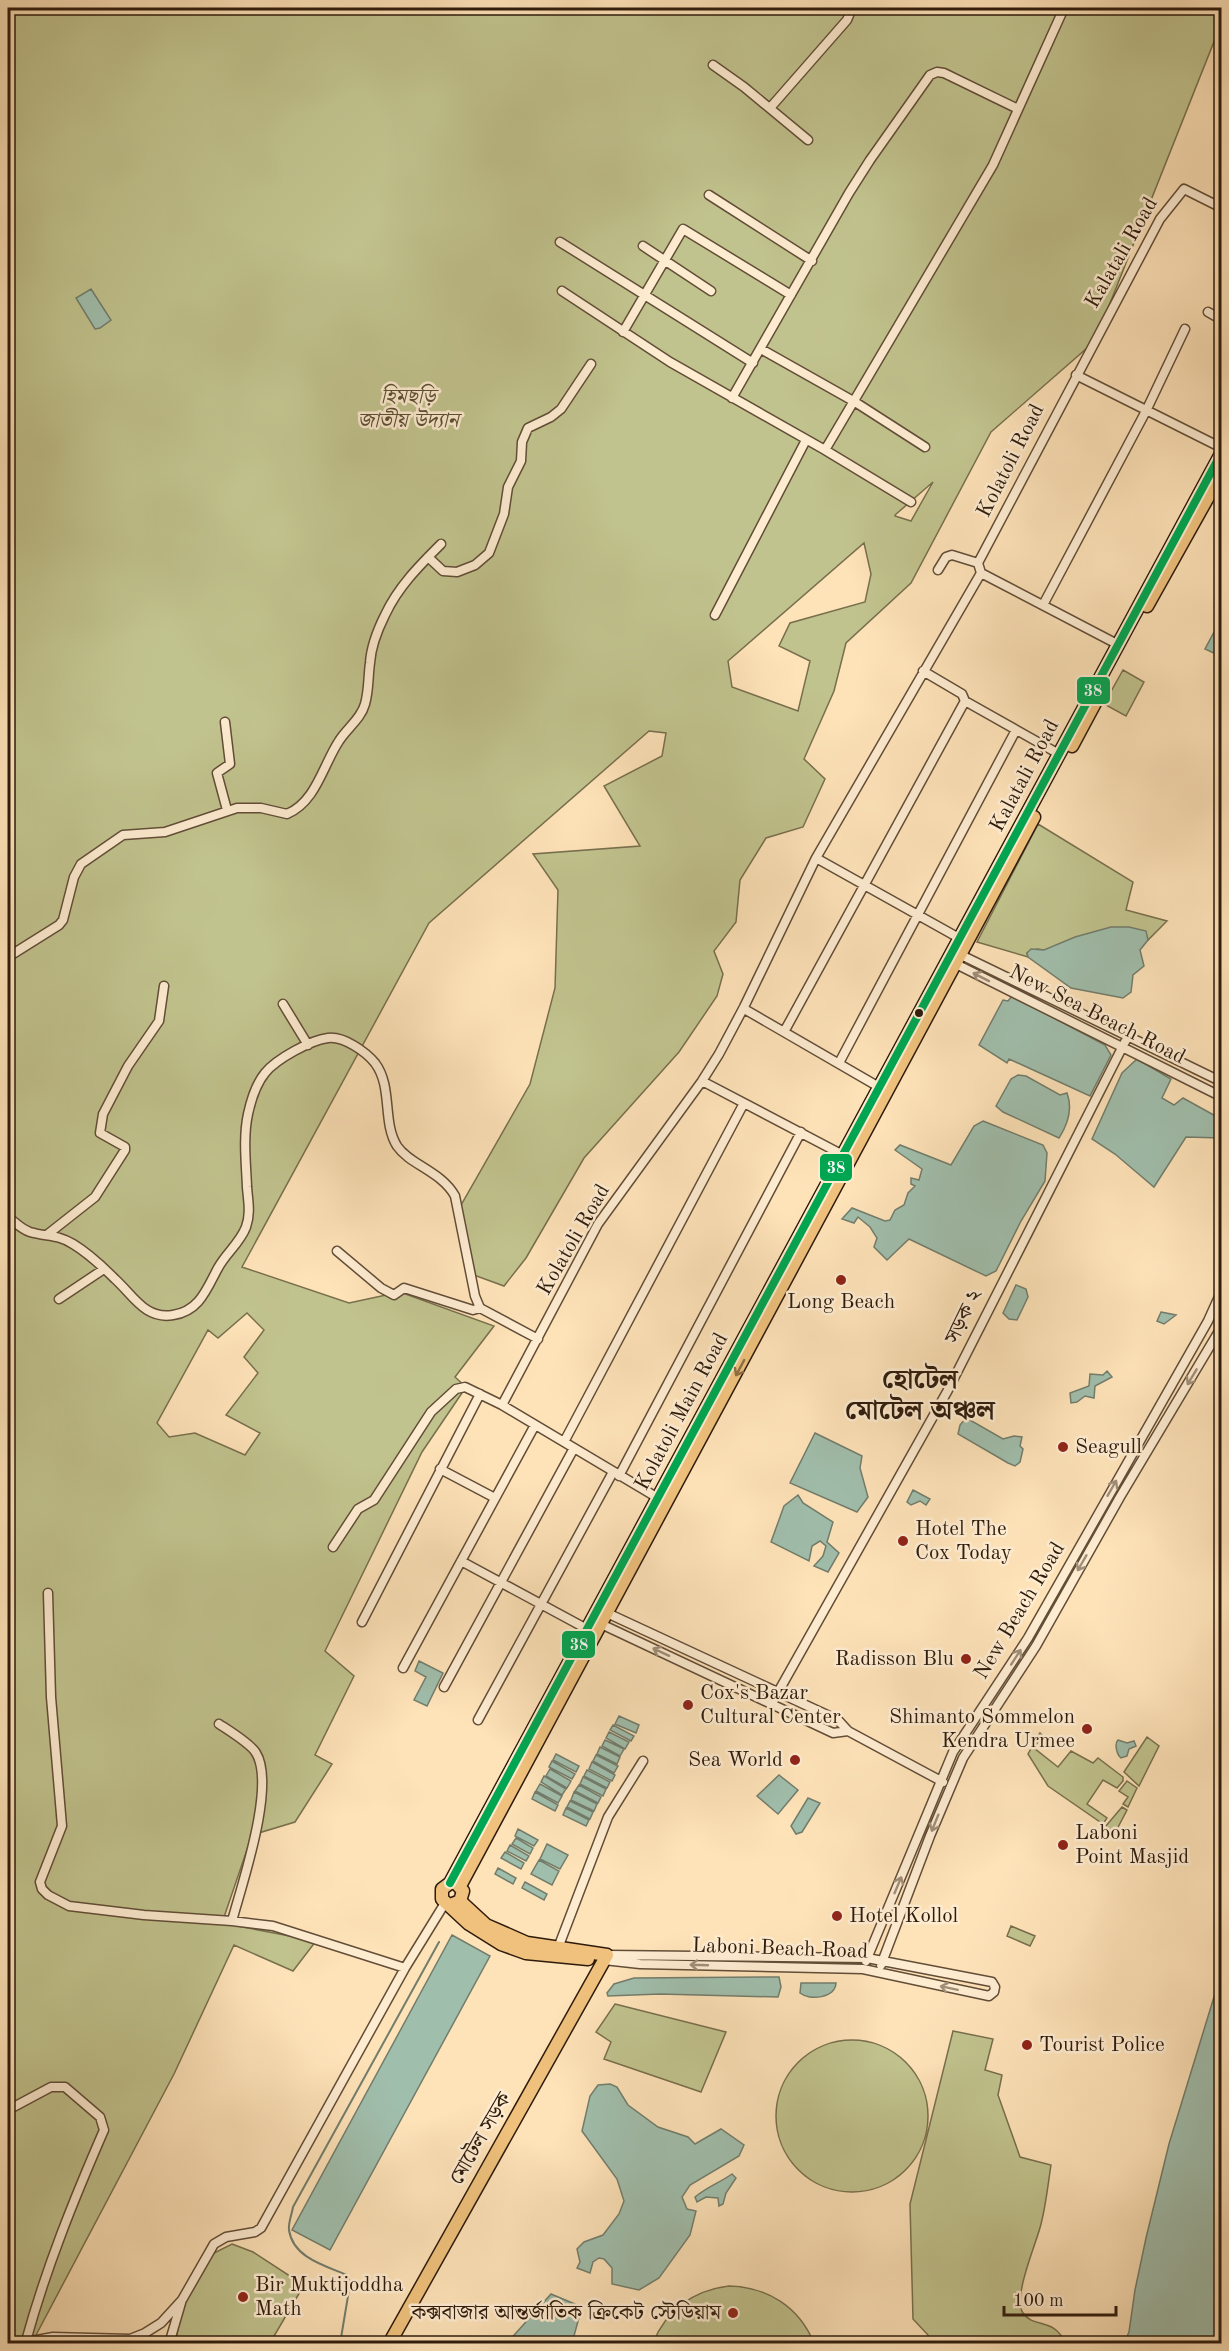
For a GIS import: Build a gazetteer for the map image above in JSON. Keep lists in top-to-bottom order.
{
  "streets": {
    "highway": [
      "Kalatali Road",
      "Kolatoli Main Road",
      "Laboni Beach Road",
      "মোটেল সড়ক"
    ],
    "street": [
      "Kolatoli Road",
      "New Sea Beach Road",
      "সড়ক ২",
      "New Beach Road"
    ]
  },
  "crossings": [
    ["Kalatali Road", "Kolatoli Road"],
    ["Kalatali Road", "New Sea Beach Road"],
    ["Kalatali Road", "Kolatoli Main Road"],
    ["New Sea Beach Road", "সড়ক ২"],
    ["New Sea Beach Road", "Kolatoli Main Road"],
    ["New Beach Road", "Laboni Beach Road"],
    ["Laboni Beach Road", "মোটেল সড়ক"]
  ],
  "districts": ["হোটেল মোটেল অঞ্চল"],
  "parks": ["হিমছড়ি জাতীয় উদ্যান"],
  "places": [
    "Long Beach",
    "Seagull",
    "Hotel The Cox Today",
    "Radisson Blu",
    "Cox's Bazar Cultural Center",
    "Shimanto Sommelon Kendra Urmee",
    "Sea World",
    "Laboni Point Masjid",
    "Hotel Kollol",
    "Tourist Police",
    "Bir Muktijoddha Math",
    "কক্সবাজার আন্তর্জাতিক ক্রিকেট স্টেডিয়াম"
  ],
  "lines": ["transit line 38"],
  "scale_bar": "100 m"
}
